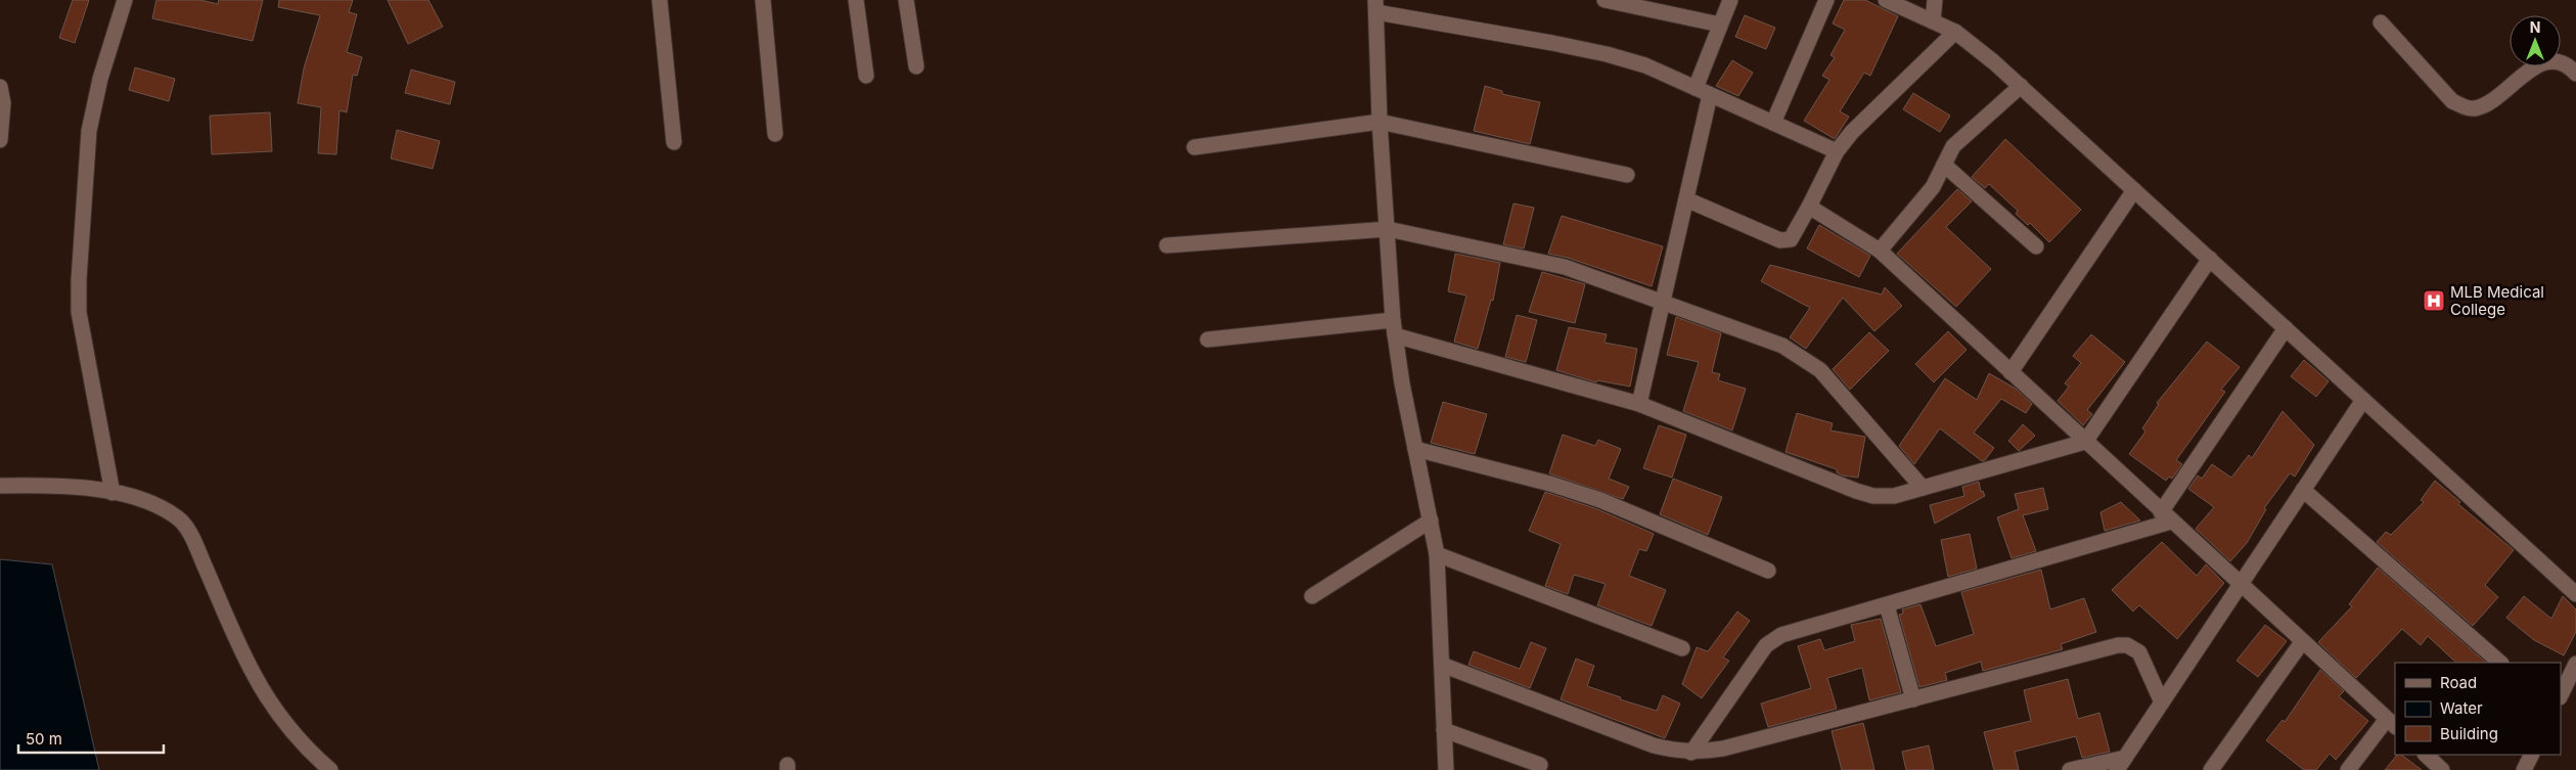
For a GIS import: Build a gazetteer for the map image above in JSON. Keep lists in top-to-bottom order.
{
  "places": {
    "hospital": ["MLB Medical College"]
  },
  "legend": ["Road", "Water", "Building"],
  "scale_bar": "50 m",
  "north": "top"
}
